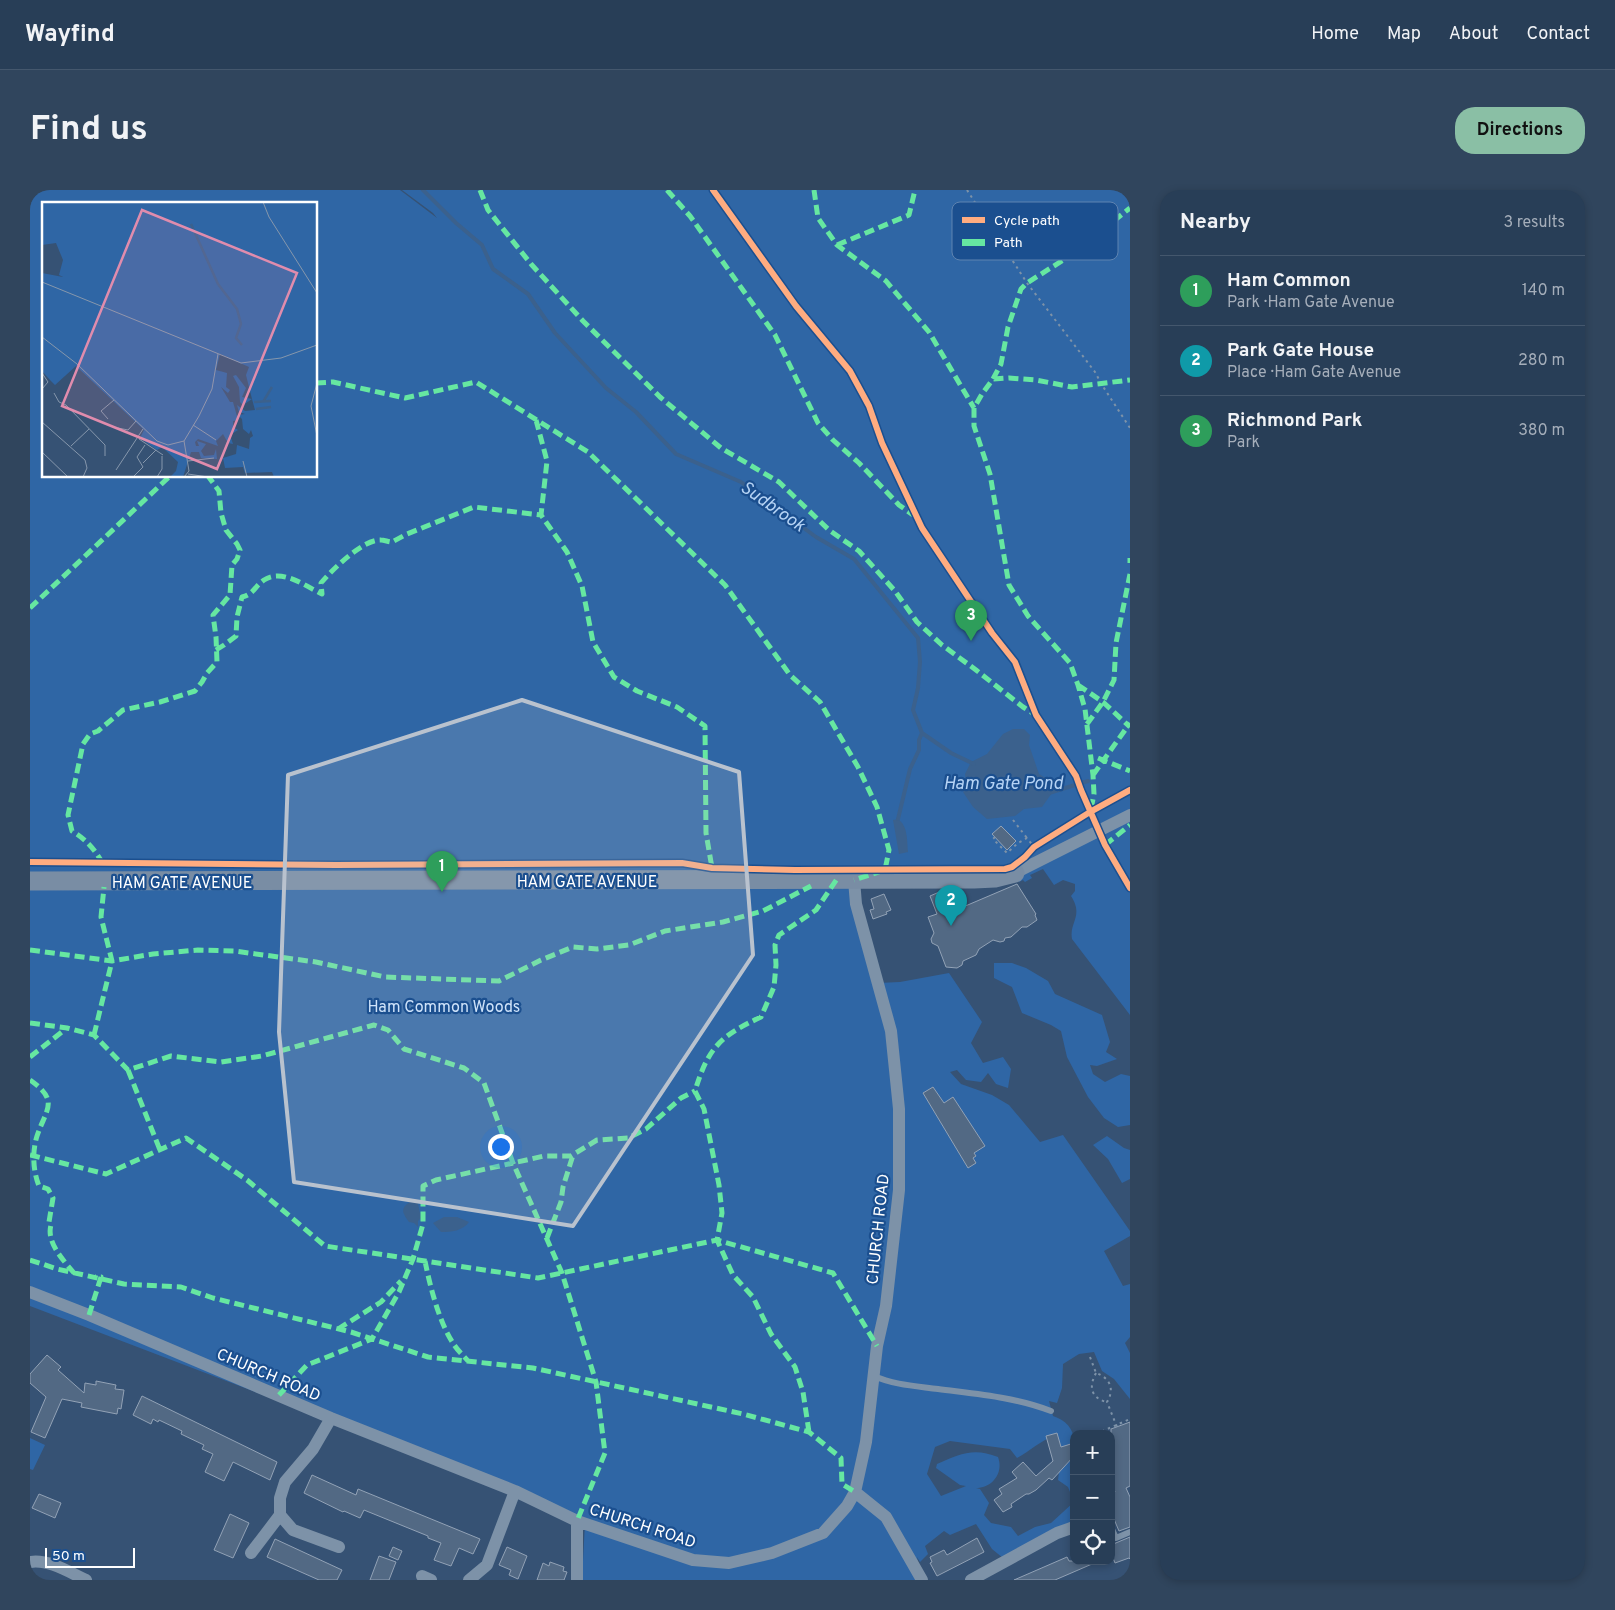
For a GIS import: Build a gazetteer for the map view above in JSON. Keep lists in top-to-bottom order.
{
  "streets": {
    "main road": ["HAM GATE AVENUE"],
    "street": ["CHURCH ROAD"]
  },
  "crossings": [
    ["HAM GATE AVENUE", "CHURCH ROAD"]
  ],
  "water": ["Sudbrook", "Ham Gate Pond"],
  "parks": ["Ham Common Woods"],
  "legend": ["Cycle path", "Path"],
  "scale_bar": "50 m",
  "page": {
    "header": "Wayfind",
    "nav": [
      "Home",
      "Map",
      "About",
      "Contact"
    ],
    "buttons": "Directions",
    "title": "Find us",
    "heading": ["Nearby", "3 results"],
    "list": [
      {
        "mark": "1",
        "name": "Ham Common",
        "note": "Park · Ham Gate Avenue",
        "value": "140 m"
      },
      {
        "mark": "2",
        "name": "Park Gate House",
        "note": "Place · Ham Gate Avenue",
        "value": "280 m"
      },
      {
        "mark": "3",
        "name": "Richmond Park",
        "note": "Park",
        "value": "380 m"
      }
    ],
    "pins": ["3", "1", "2"],
    "map_buttons": ["+", "−"],
    "scale": "50 m"
  }
}
